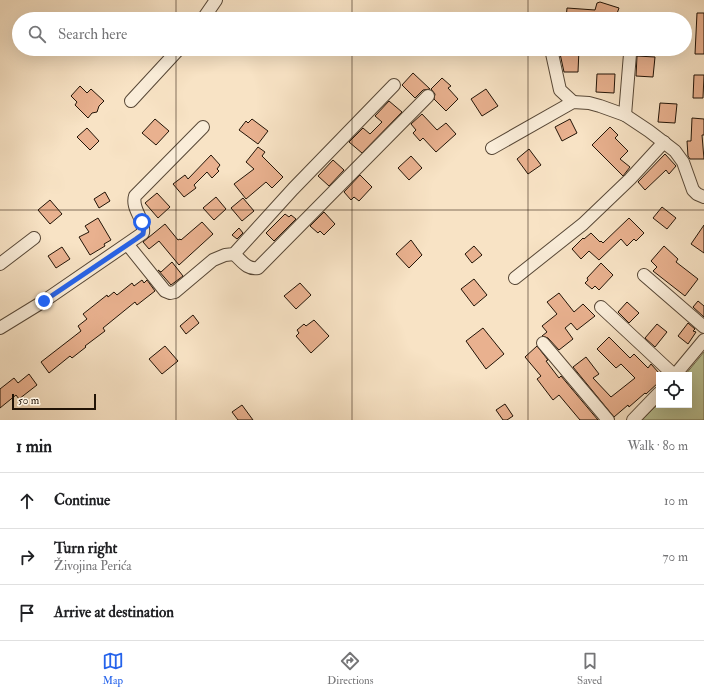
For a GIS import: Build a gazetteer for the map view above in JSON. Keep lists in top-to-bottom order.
{
  "scale_bar": "50 m",
  "page": {
    "search": "Search here",
    "scale": "50 m",
    "heading": ["1 min", "Walk · 80 m"],
    "list": [
      ["Continue", "10 m"],
      ["Turn right", "Živojina Perića", "70 m"],
      "Arrive at destination"
    ],
    "nav": ["Map", "Directions", "Saved"]
  }
}
